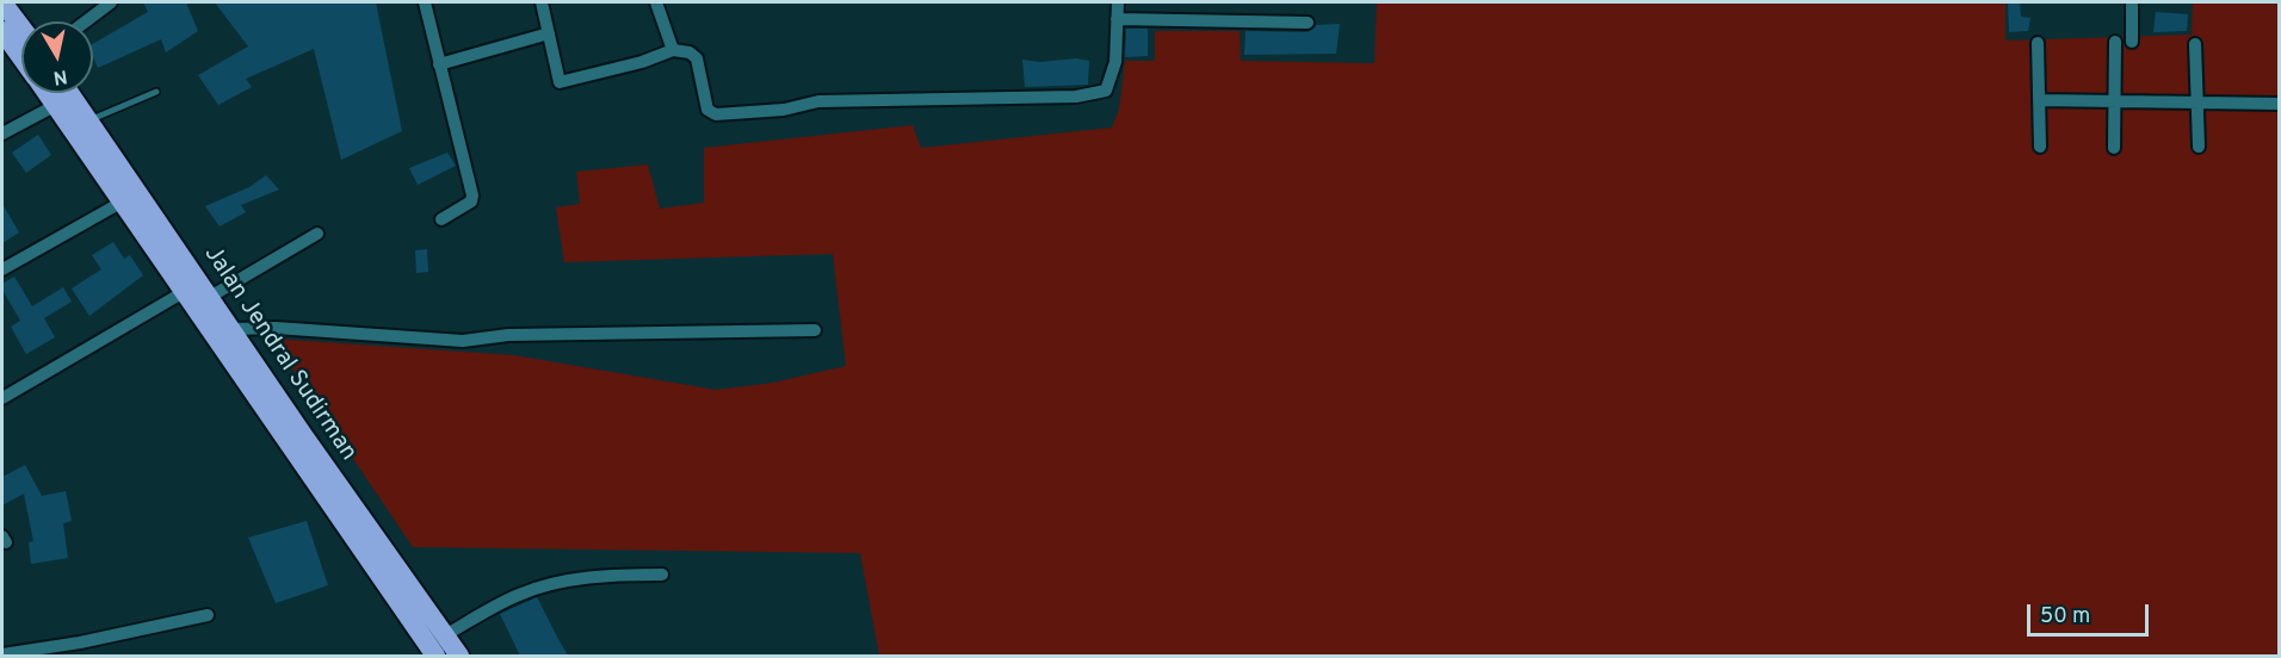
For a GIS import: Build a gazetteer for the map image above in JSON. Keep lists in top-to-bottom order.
{
  "streets": {
    "highway": ["Jalan Jendral Sudirman"]
  },
  "scale_bar": "50 m",
  "north": "bottom"
}
